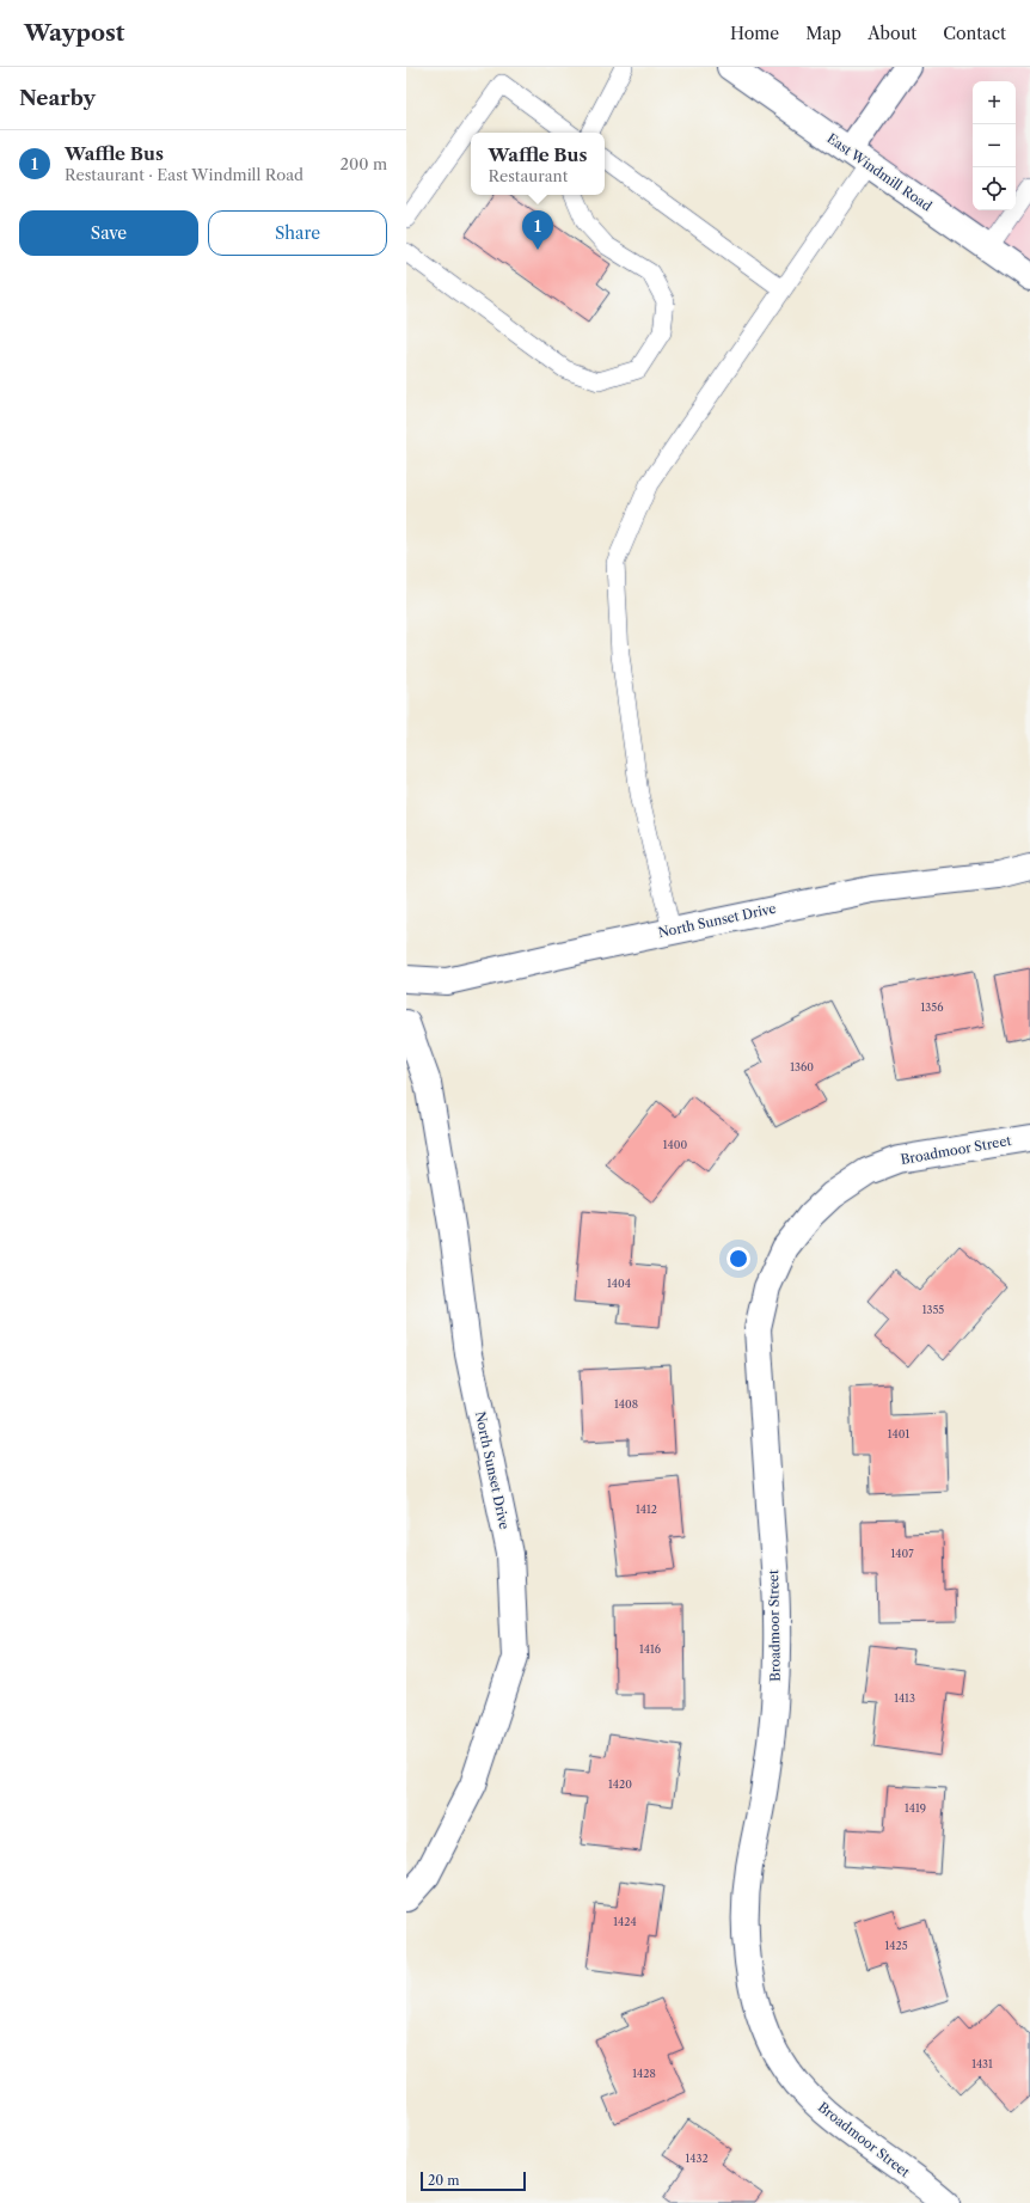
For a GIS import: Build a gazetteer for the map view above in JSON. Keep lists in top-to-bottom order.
{
  "streets": {
    "street": ["East Windmill Road", "North Sunset Drive", "Broadmoor Street"]
  },
  "house_numbers": [
    "1356",
    "1360",
    "1400",
    "1404",
    "1355",
    "1408",
    "1401",
    "1412",
    "1407",
    "1416",
    "1413",
    "1420",
    "1419",
    "1424",
    "1425",
    "1431",
    "1428",
    "1432"
  ],
  "scale_bar": "20 m",
  "page": {
    "header": "Waypost",
    "nav": [
      "Home",
      "Map",
      "About",
      "Contact"
    ],
    "heading": "Nearby",
    "map_buttons": ["+", "−"],
    "list": [
      {
        "mark": "1",
        "name": "Waffle Bus",
        "note": "Restaurant · East Windmill Road",
        "value": "200 m"
      }
    ],
    "popup": ["Waffle Bus", "Restaurant"],
    "buttons": ["Save", "Share"],
    "pins": "1",
    "scale": "20 m"
  }
}
